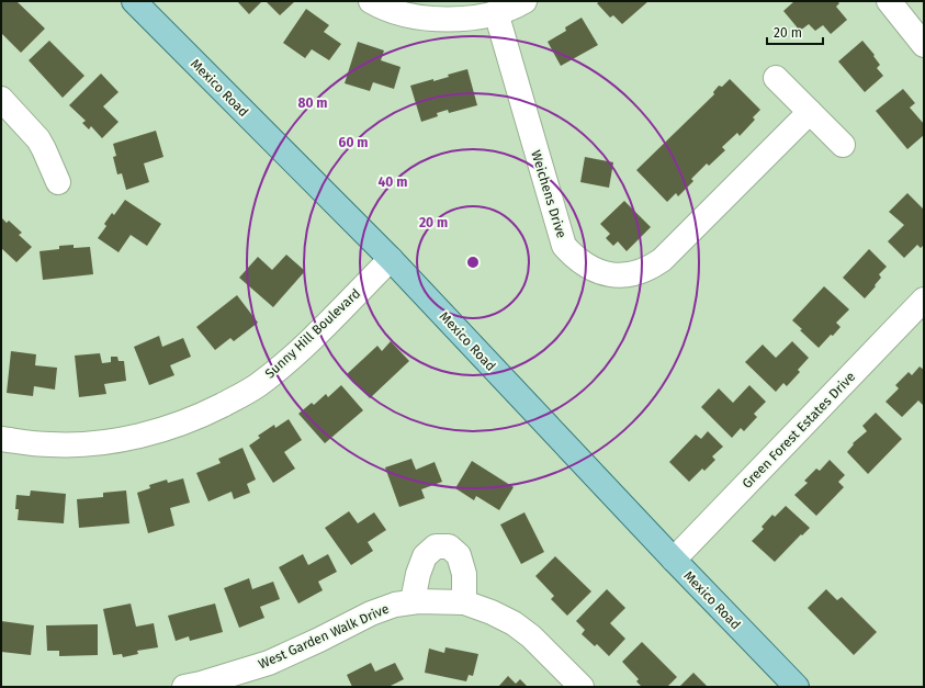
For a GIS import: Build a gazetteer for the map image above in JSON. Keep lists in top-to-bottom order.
{
  "streets": {
    "main road": ["Mexico Road"],
    "street": [
      "Weichens Drive",
      "Sunny Hill Boulevard",
      "Green Forest Estates Drive",
      "West Garden Walk Drive"
    ]
  },
  "crossings": [
    ["Mexico Road", "Sunny Hill Boulevard"],
    ["Mexico Road", "Green Forest Estates Drive"]
  ],
  "scale_bar": "20 m",
  "rings": [
    "80 m",
    "60 m",
    "40 m",
    "20 m"
  ]
}
